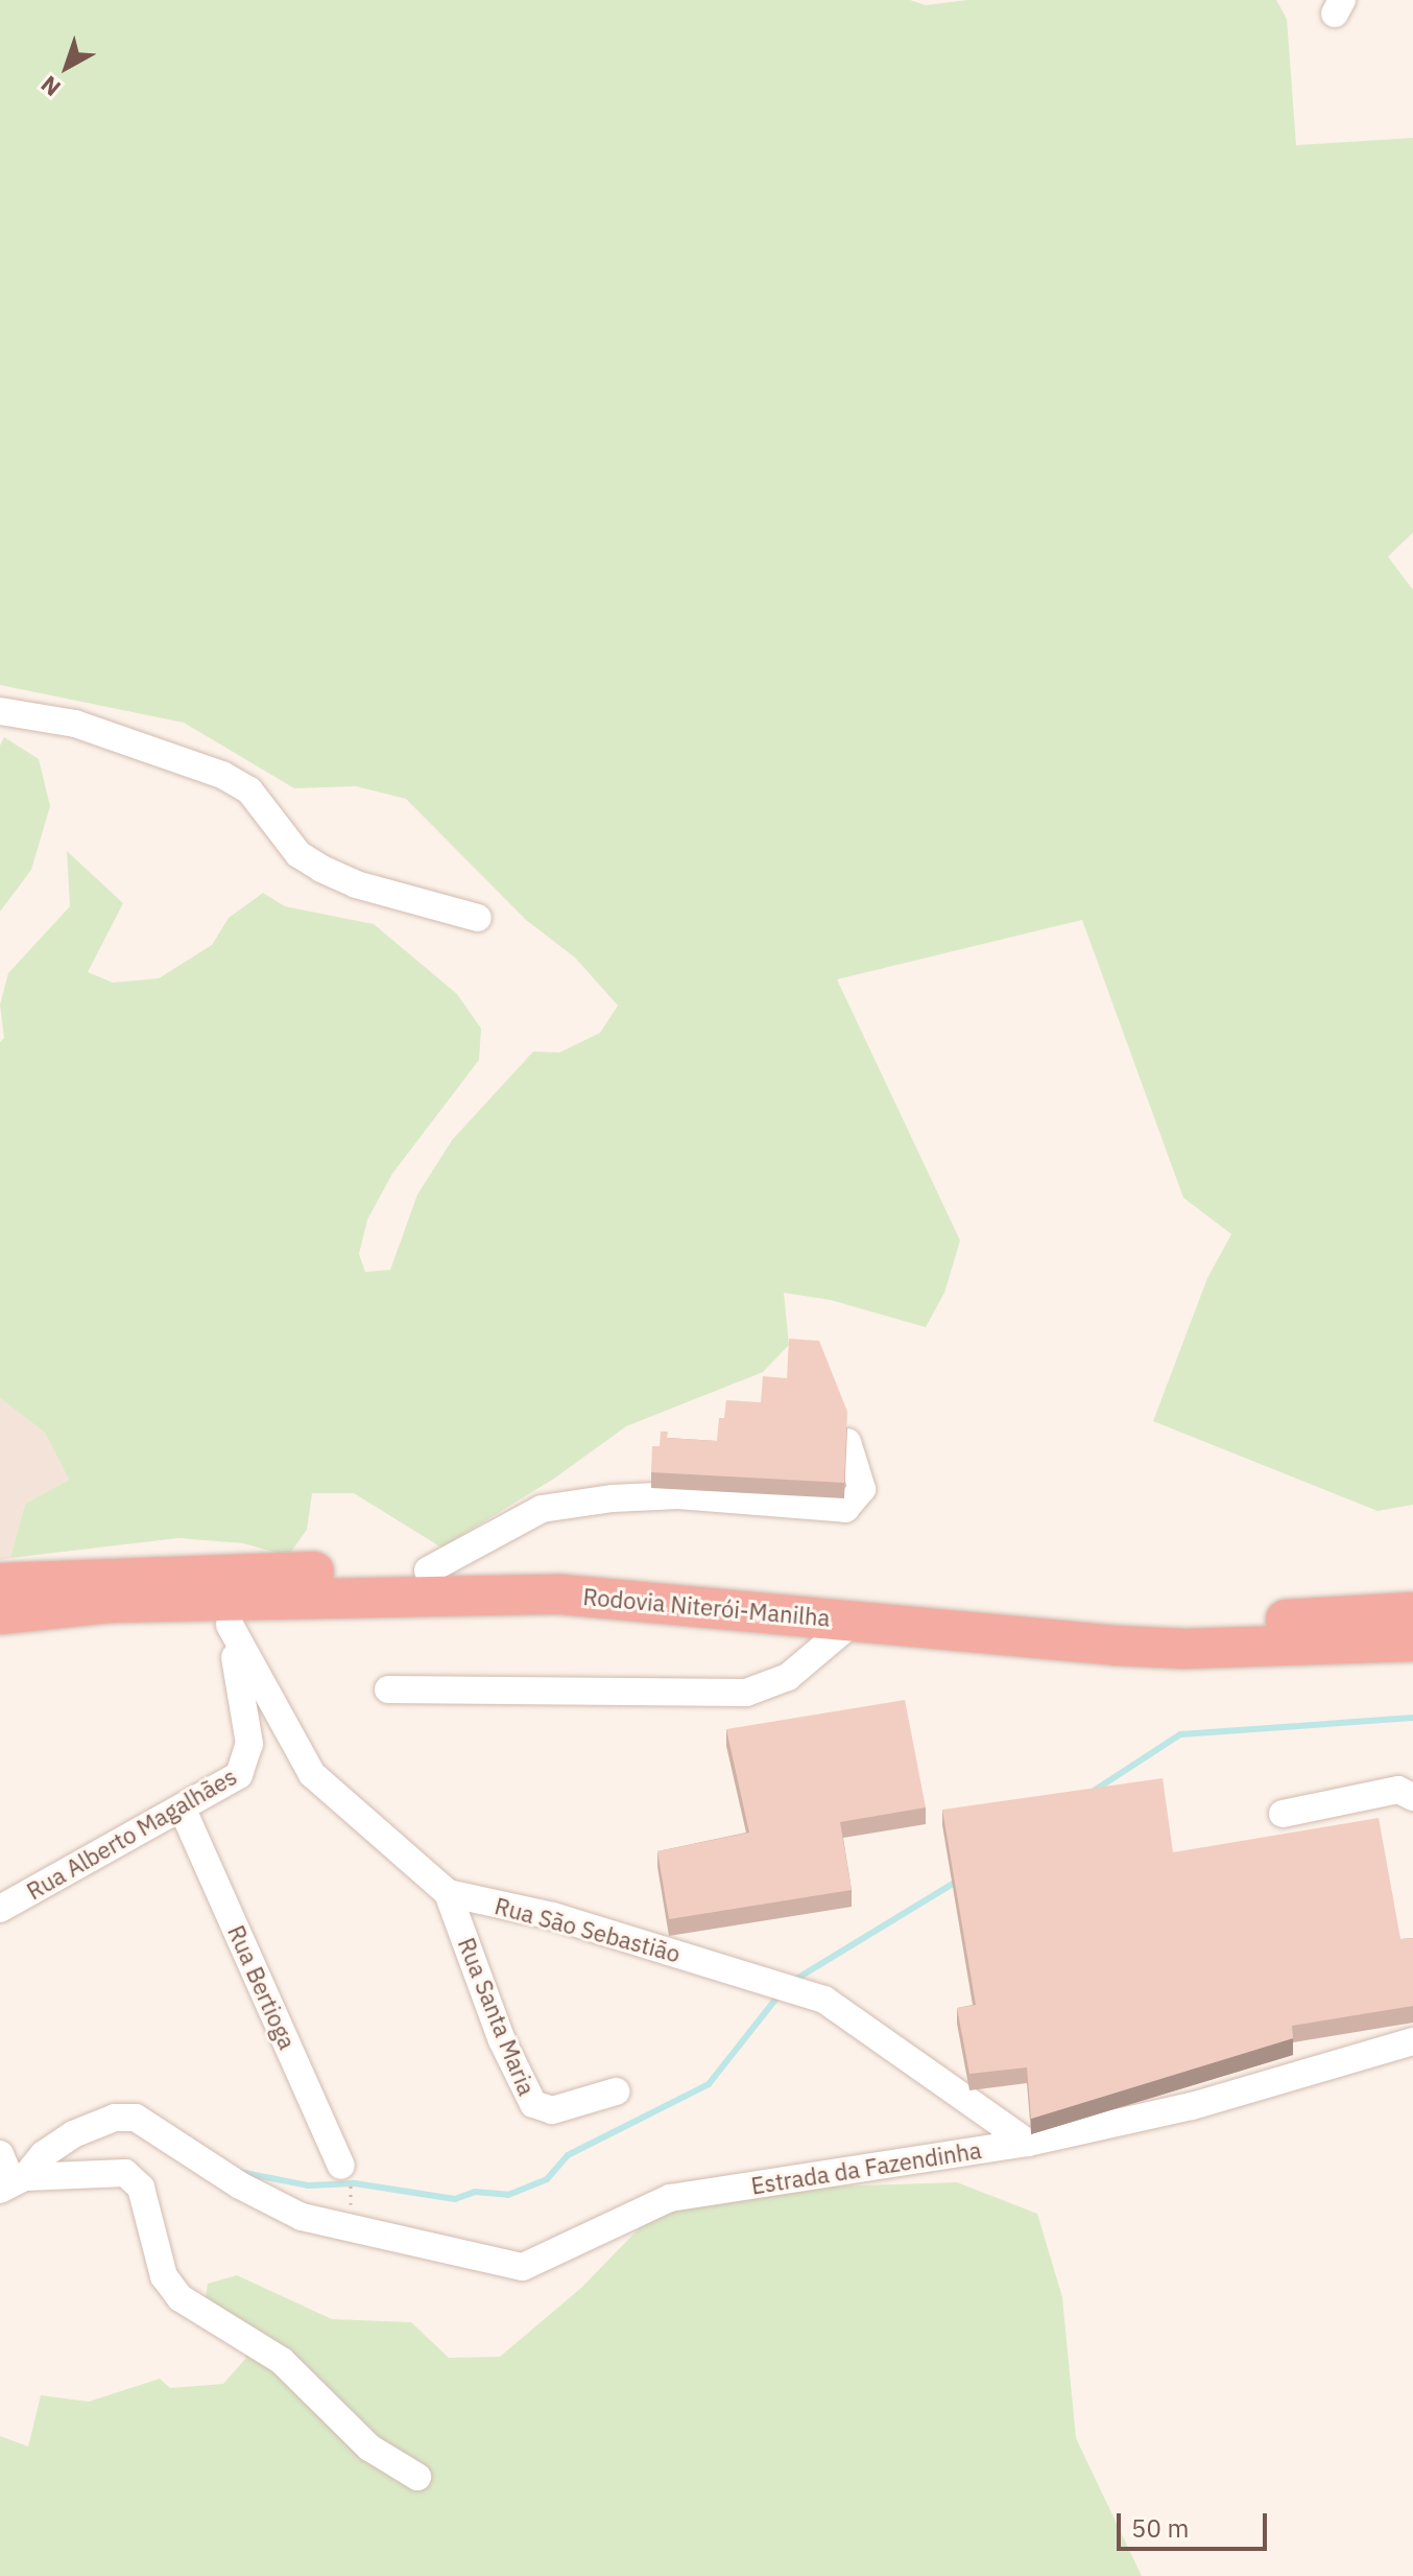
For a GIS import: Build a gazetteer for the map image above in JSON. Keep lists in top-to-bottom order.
{
  "streets": {
    "highway": ["Rodovia Niterói-Manilha"],
    "street": [
      "Rua Alberto Magalhães",
      "Rua São Sebastião",
      "Rua Bertioga",
      "Rua Santa Maria",
      "Estrada da Fazendinha"
    ]
  },
  "crossings": [
    ["Rodovia Niterói-Manilha", "Rua Alberto Magalhães"],
    ["Rodovia Niterói-Manilha", "Rua São Sebastião"],
    ["Rua Alberto Magalhães", "Rua São Sebastião"],
    ["Rua Alberto Magalhães", "Rua Bertioga"],
    ["Rua São Sebastião", "Rua Santa Maria"],
    ["Rua São Sebastião", "Estrada da Fazendinha"]
  ],
  "scale_bar": "50 m",
  "north": "bottom left"
}
